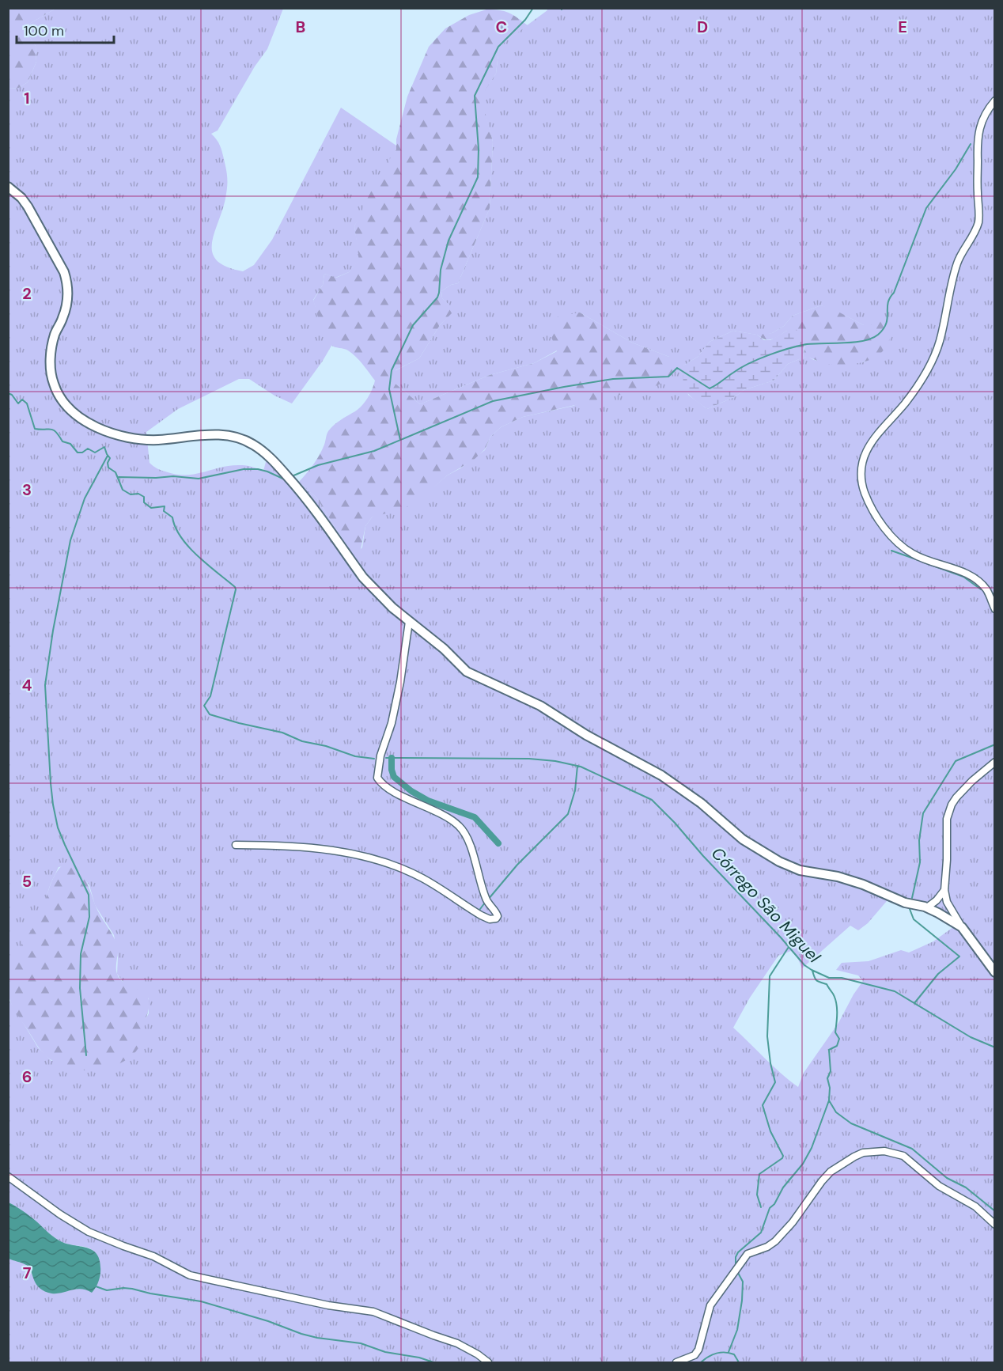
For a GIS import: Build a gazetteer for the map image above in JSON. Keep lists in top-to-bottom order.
{
  "water": ["Córrego São Miguel"],
  "scale_bar": "100 m",
  "grid": {
    "columns": [
      "B",
      "C",
      "D",
      "E"
    ],
    "rows": [
      "1",
      "2",
      "3",
      "4",
      "5",
      "6",
      "7"
    ]
  }
}
